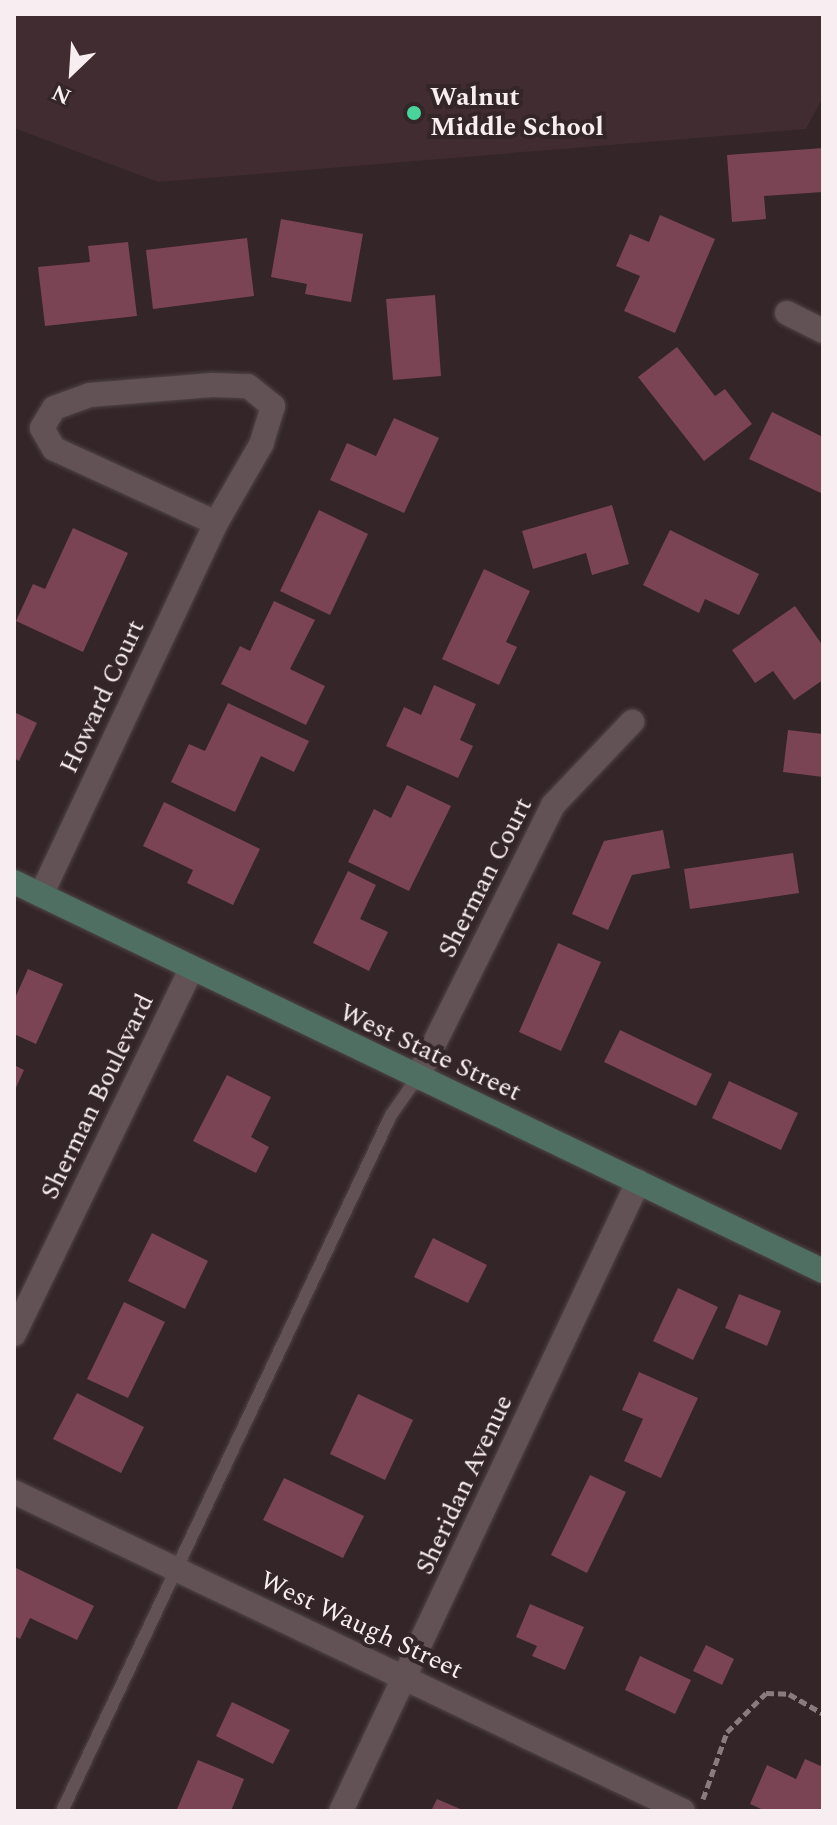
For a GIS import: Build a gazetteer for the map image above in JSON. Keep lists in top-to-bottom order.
{
  "streets": {
    "street": [
      "Howard Court",
      "Sherman Court",
      "West State Street",
      "Sherman Boulevard",
      "Sheridan Avenue",
      "West Waugh Street"
    ]
  },
  "crossings": [
    ["Howard Court", "West State Street"],
    ["Sherman Court", "West State Street"],
    ["West State Street", "Sherman Boulevard"],
    ["West State Street", "Sheridan Avenue"],
    ["Sheridan Avenue", "West Waugh Street"]
  ],
  "places": ["Walnut Middle School"],
  "north": "bottom left"
}
